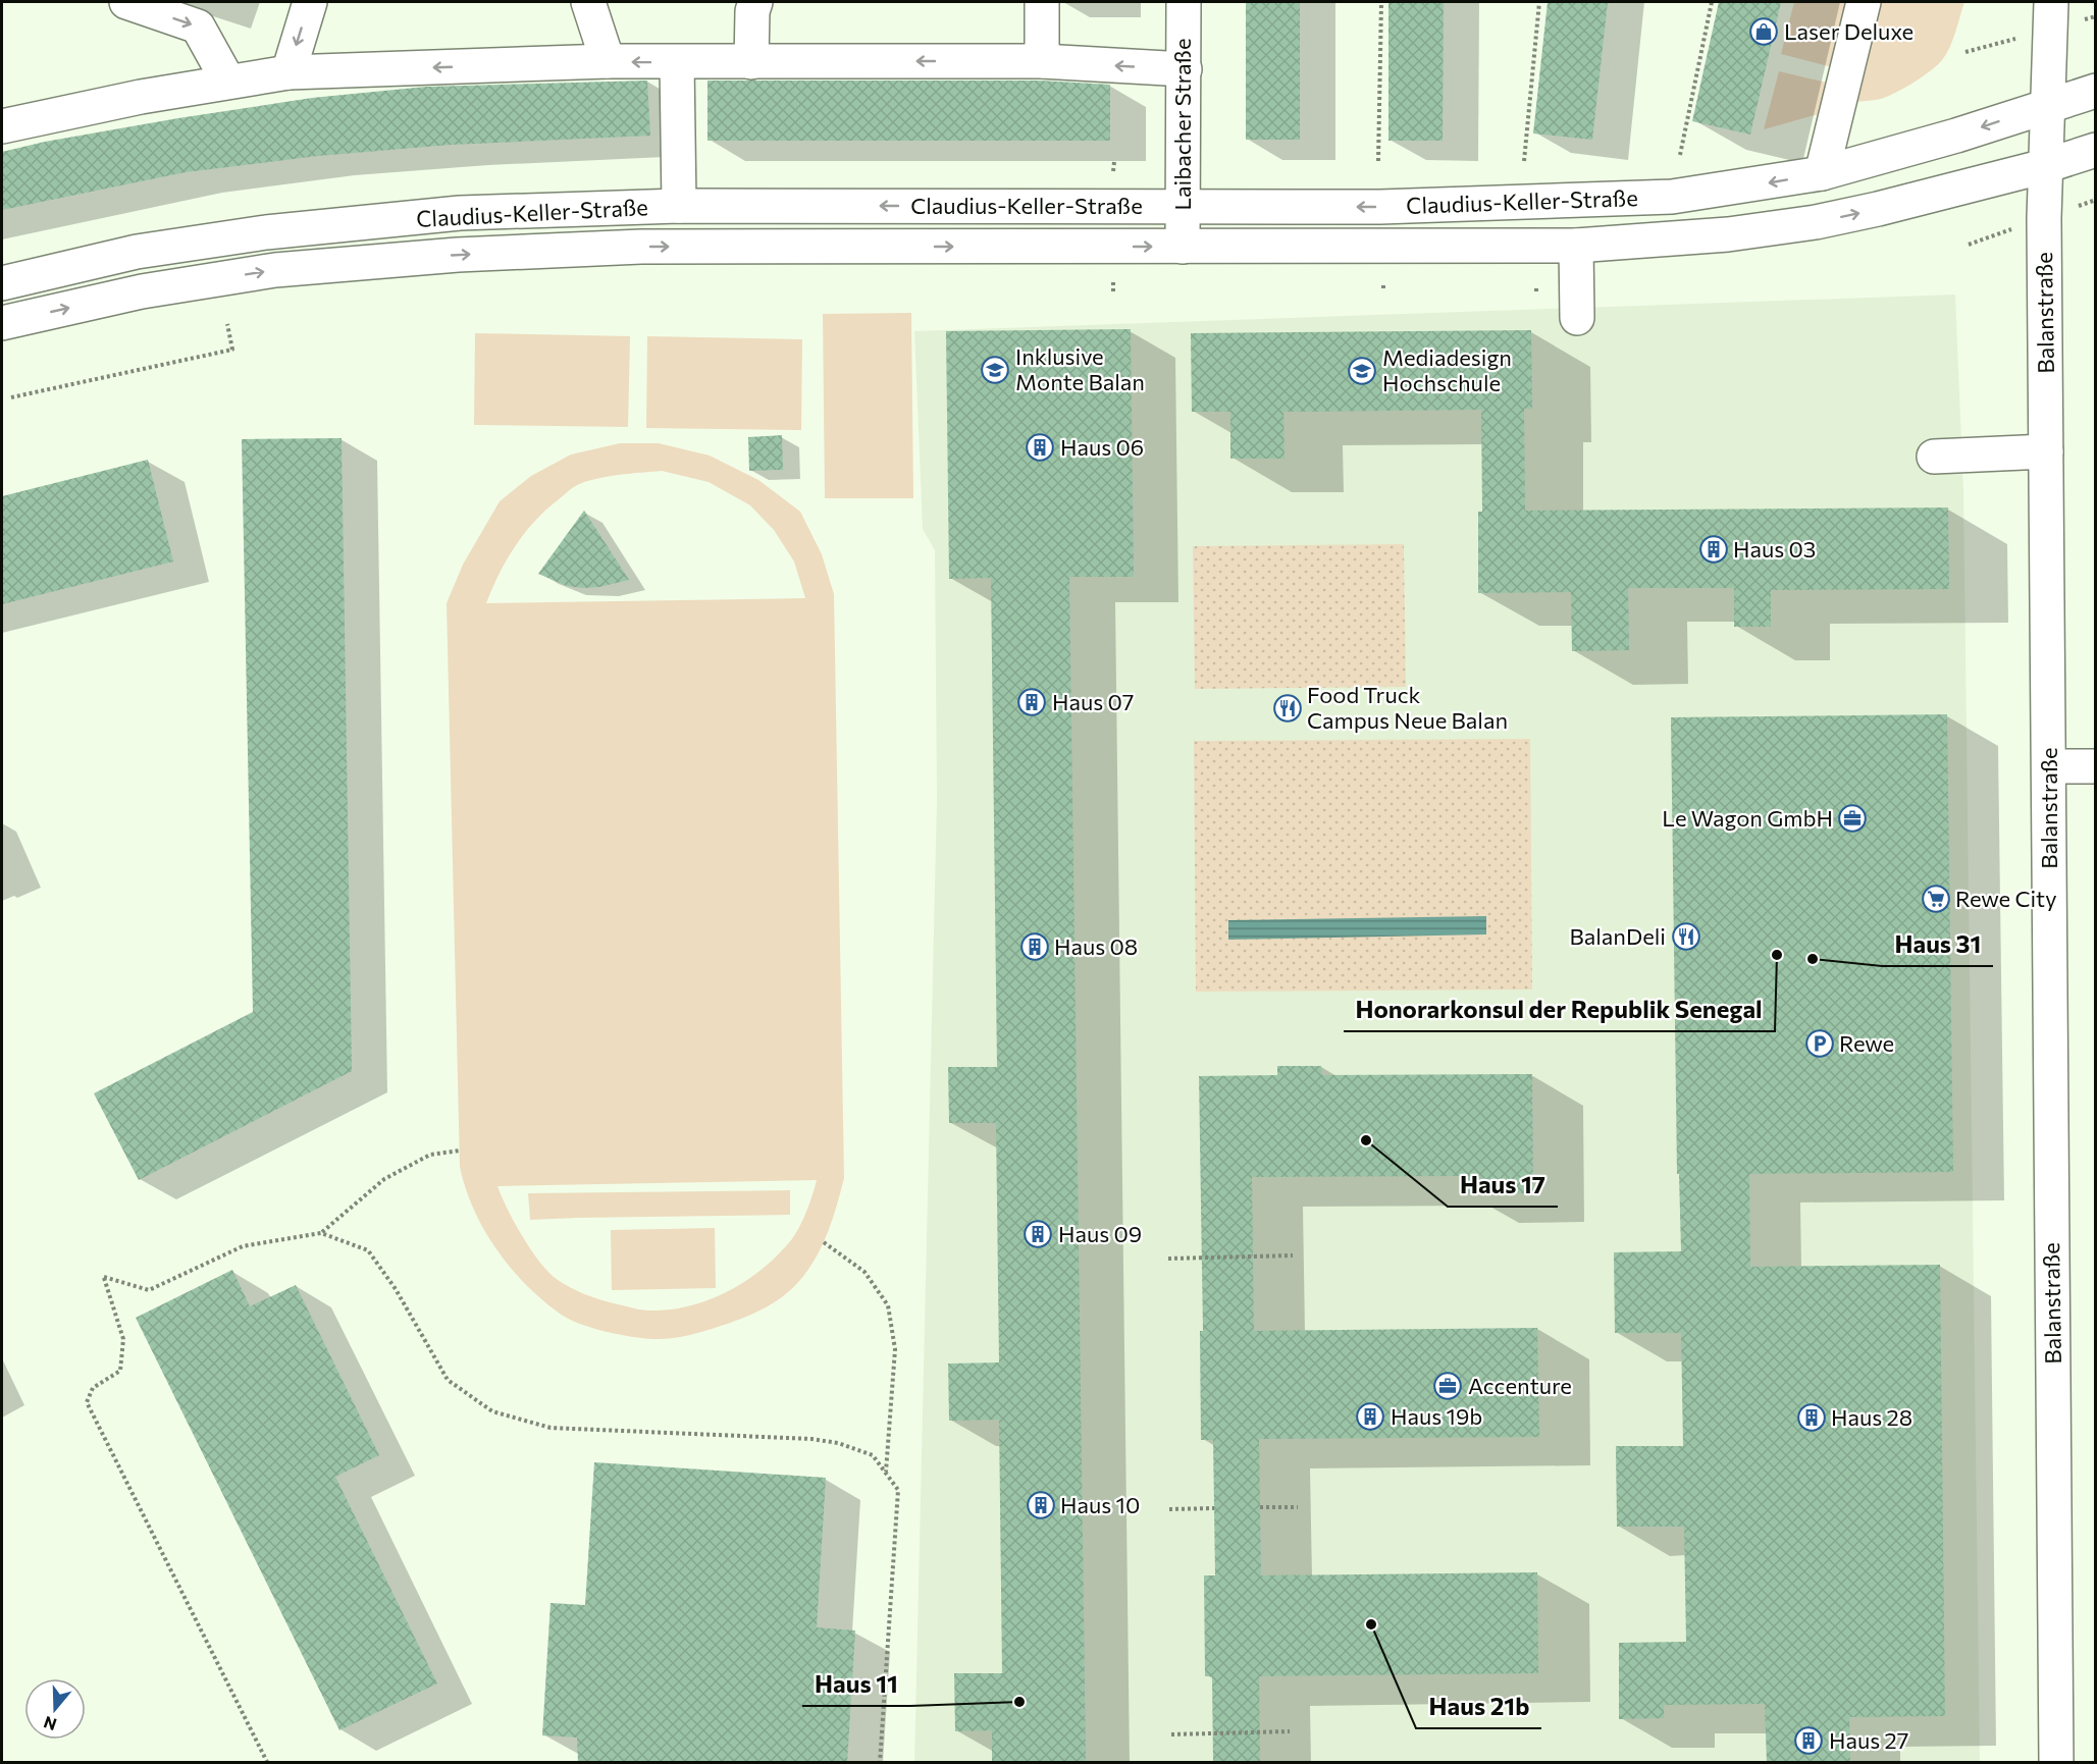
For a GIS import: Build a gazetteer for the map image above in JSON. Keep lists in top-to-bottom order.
{
  "streets": {
    "main road": ["Laibacher Straße", "Claudius-Keller-Straße", "Balanstraße"]
  },
  "crossings": [
    ["Laibacher Straße", "Claudius-Keller-Straße"],
    ["Claudius-Keller-Straße", "Balanstraße"]
  ],
  "places": {
    "shop": ["Laser Deluxe"],
    "school or university": ["Inklusive Monte Balan", "Mediadesign Hochschule"],
    "building": [
      "Haus 06",
      "Haus 03",
      "Haus 07",
      "Haus 08",
      "Haus 09",
      "Haus 19b",
      "Haus 28",
      "Haus 10",
      "Haus 27"
    ],
    "restaurant": ["Food Truck Campus Neue Balan", "BalanDeli"],
    "office": ["Le Wagon GmbH", "Accenture"],
    "supermarket": ["Rewe City"],
    "other": [
      "Honorarkonsul der Republik Senegal",
      "Haus 31",
      "Haus 17",
      "Haus 21b",
      "Haus 11"
    ],
    "parking": ["Rewe"]
  },
  "north": "bottom"
}
